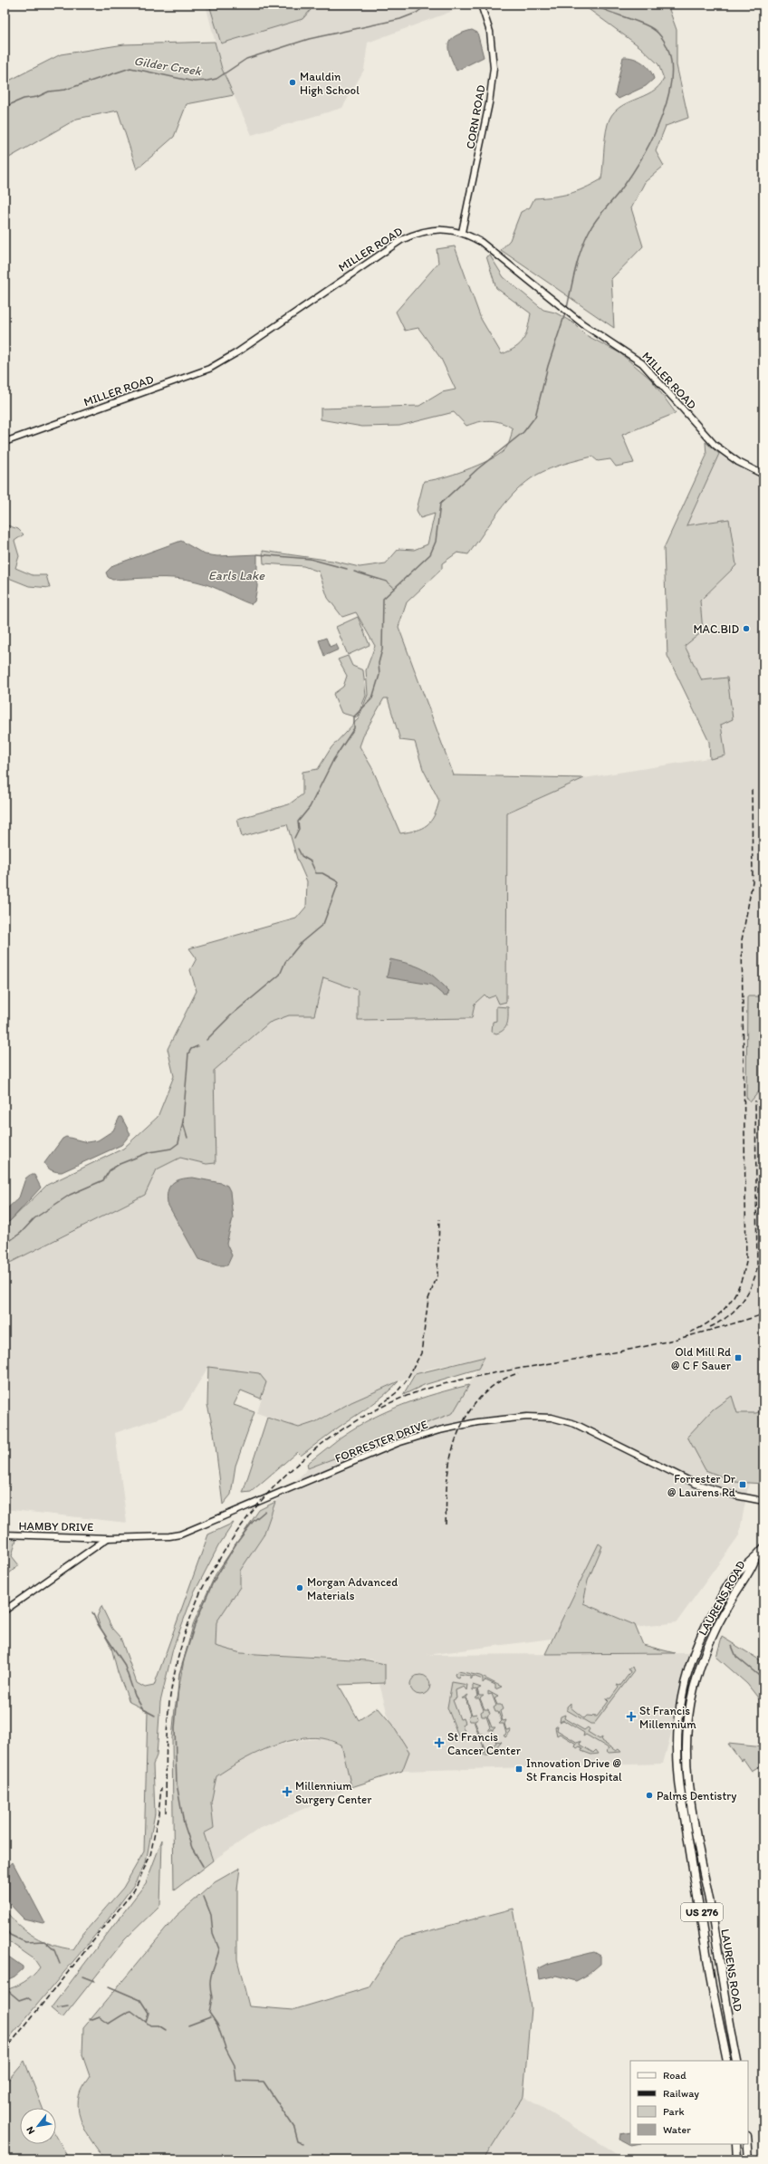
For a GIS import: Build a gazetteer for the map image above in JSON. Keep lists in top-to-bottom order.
{
  "streets": {
    "main road": ["LAURENS ROAD", "US 276"],
    "street": [
      "CORN ROAD",
      "MILLER ROAD",
      "FORRESTER DRIVE",
      "HAMBY DRIVE"
    ]
  },
  "crossings": [
    ["CORN ROAD", "MILLER ROAD"],
    ["FORRESTER DRIVE", "HAMBY DRIVE"],
    ["LAURENS ROAD", "US 276"]
  ],
  "water": ["Gilder Creek", "Earls Lake"],
  "places": {
    "other": [
      "Mauldin High School",
      "MAC.BID",
      "Morgan Advanced Materials",
      "Palms Dentistry"
    ],
    "transit": ["Old Mill Rd @ C F Sauer", "Forrester Dr @ Laurens Rd", "Innovation Drive @ St Francis Hospital"],
    "health": ["St Francis Millennium", "St Francis Cancer Center", "Millennium Surgery Center"]
  },
  "legend": [
    "Road",
    "Railway",
    "Park",
    "Water"
  ],
  "north": "bottom left"
}
